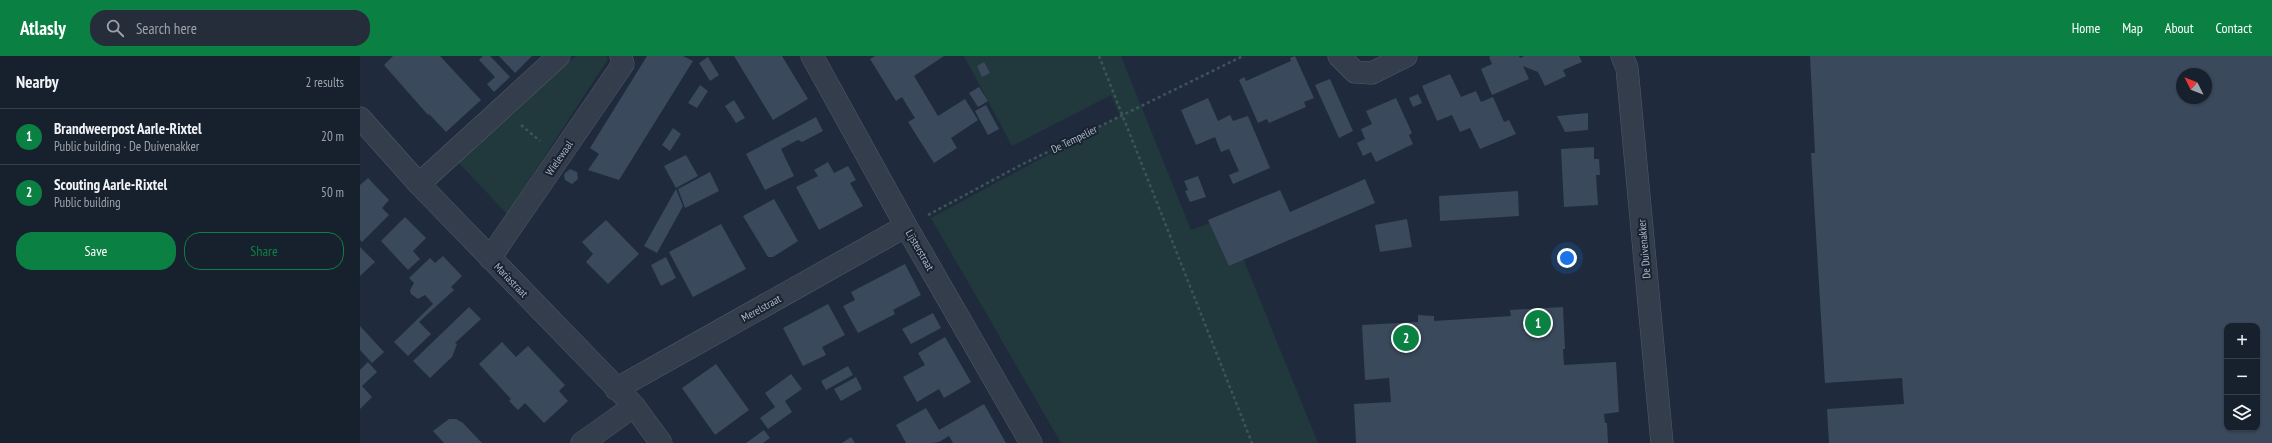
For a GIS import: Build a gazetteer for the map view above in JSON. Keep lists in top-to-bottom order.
{
  "streets": {
    "street": [
      "Wielewaal",
      "De Duivenakker",
      "Lijsterstraat",
      "Mariastraat",
      "Merelstraat"
    ],
    "path": ["De Tempelier"]
  },
  "crossings": [
    ["De Tempelier", "Lijsterstraat"],
    ["De Tempelier", "Merelstraat"],
    ["Wielewaal", "Mariastraat"],
    ["Lijsterstraat", "Merelstraat"],
    ["Mariastraat", "Merelstraat"]
  ],
  "north": "top left",
  "page": {
    "header": "Atlasly",
    "search": "Search here",
    "nav": [
      "Home",
      "Map",
      "About",
      "Contact"
    ],
    "heading": ["Nearby", "2 results"],
    "list": [
      {
        "mark": "1",
        "name": "Brandweerpost Aarle-Rixtel",
        "note": "Public building · De Duivenakker",
        "value": "20 m"
      },
      {
        "mark": "2",
        "name": "Scouting Aarle-Rixtel",
        "note": "Public building",
        "value": "50 m"
      }
    ],
    "buttons": ["Save", "Share"],
    "pins": ["1", "2"],
    "map_buttons": ["+", "−"]
  }
}
